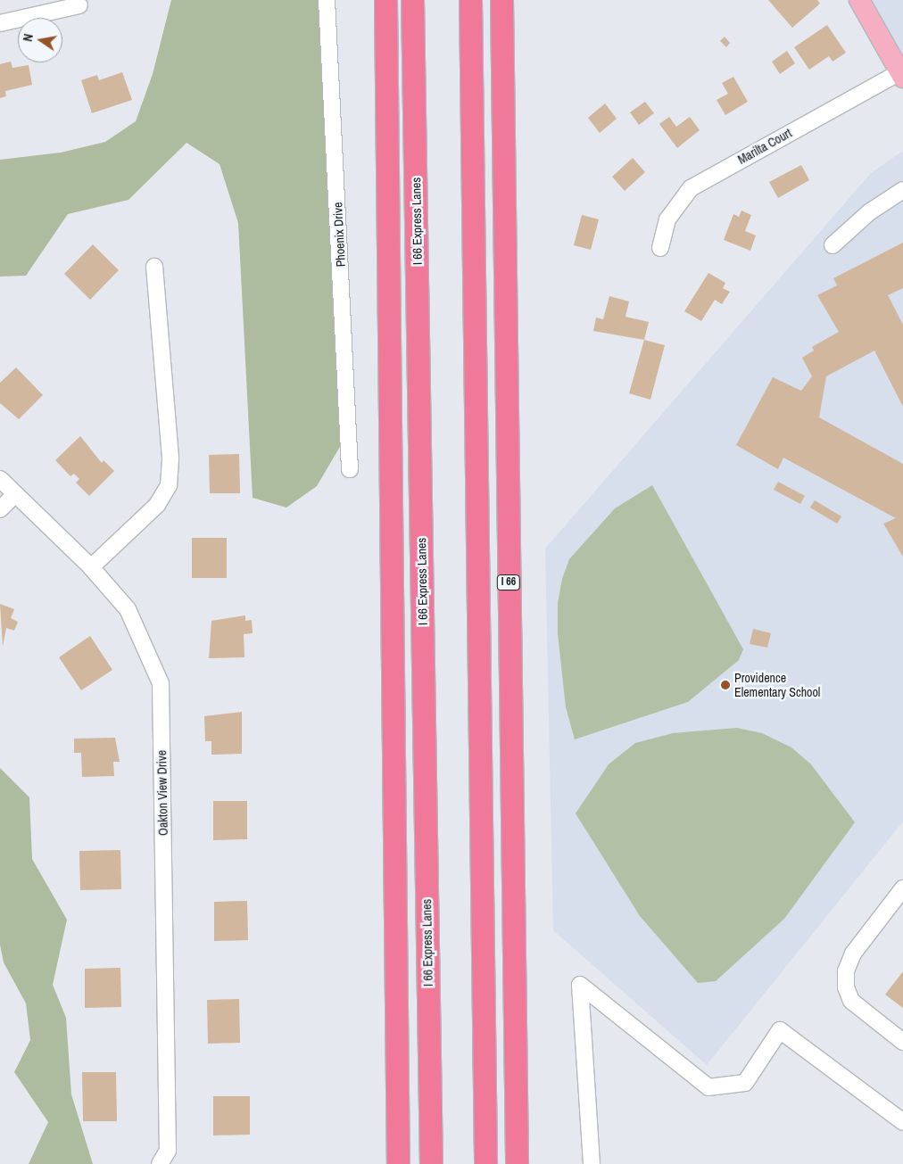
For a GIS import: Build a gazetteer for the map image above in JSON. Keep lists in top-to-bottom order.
{
  "streets": {
    "highway": ["I 66 Express Lanes", "I 66"],
    "street": ["Marilta Court", "Phoenix Drive", "Oakton View Drive"]
  },
  "places": ["Providence Elementary School"],
  "north": "left"
}
